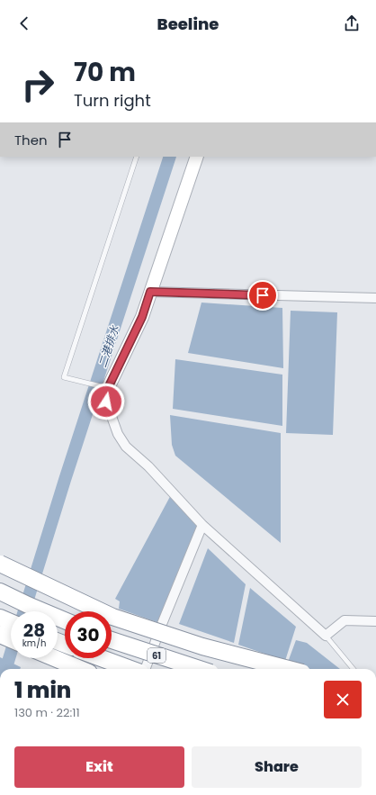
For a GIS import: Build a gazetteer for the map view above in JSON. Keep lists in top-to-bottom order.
{
  "streets": {
    "highway": ["61"]
  },
  "water": ["二港排水"],
  "page": {
    "header": "Beeline",
    "turn": ["70 m", "Turn right"],
    "then": "Then",
    "speed": "28 km/h",
    "limit": "30",
    "heading": ["1 min", "130 m · 22:11"],
    "buttons": ["Exit", "Share"]
  }
}
